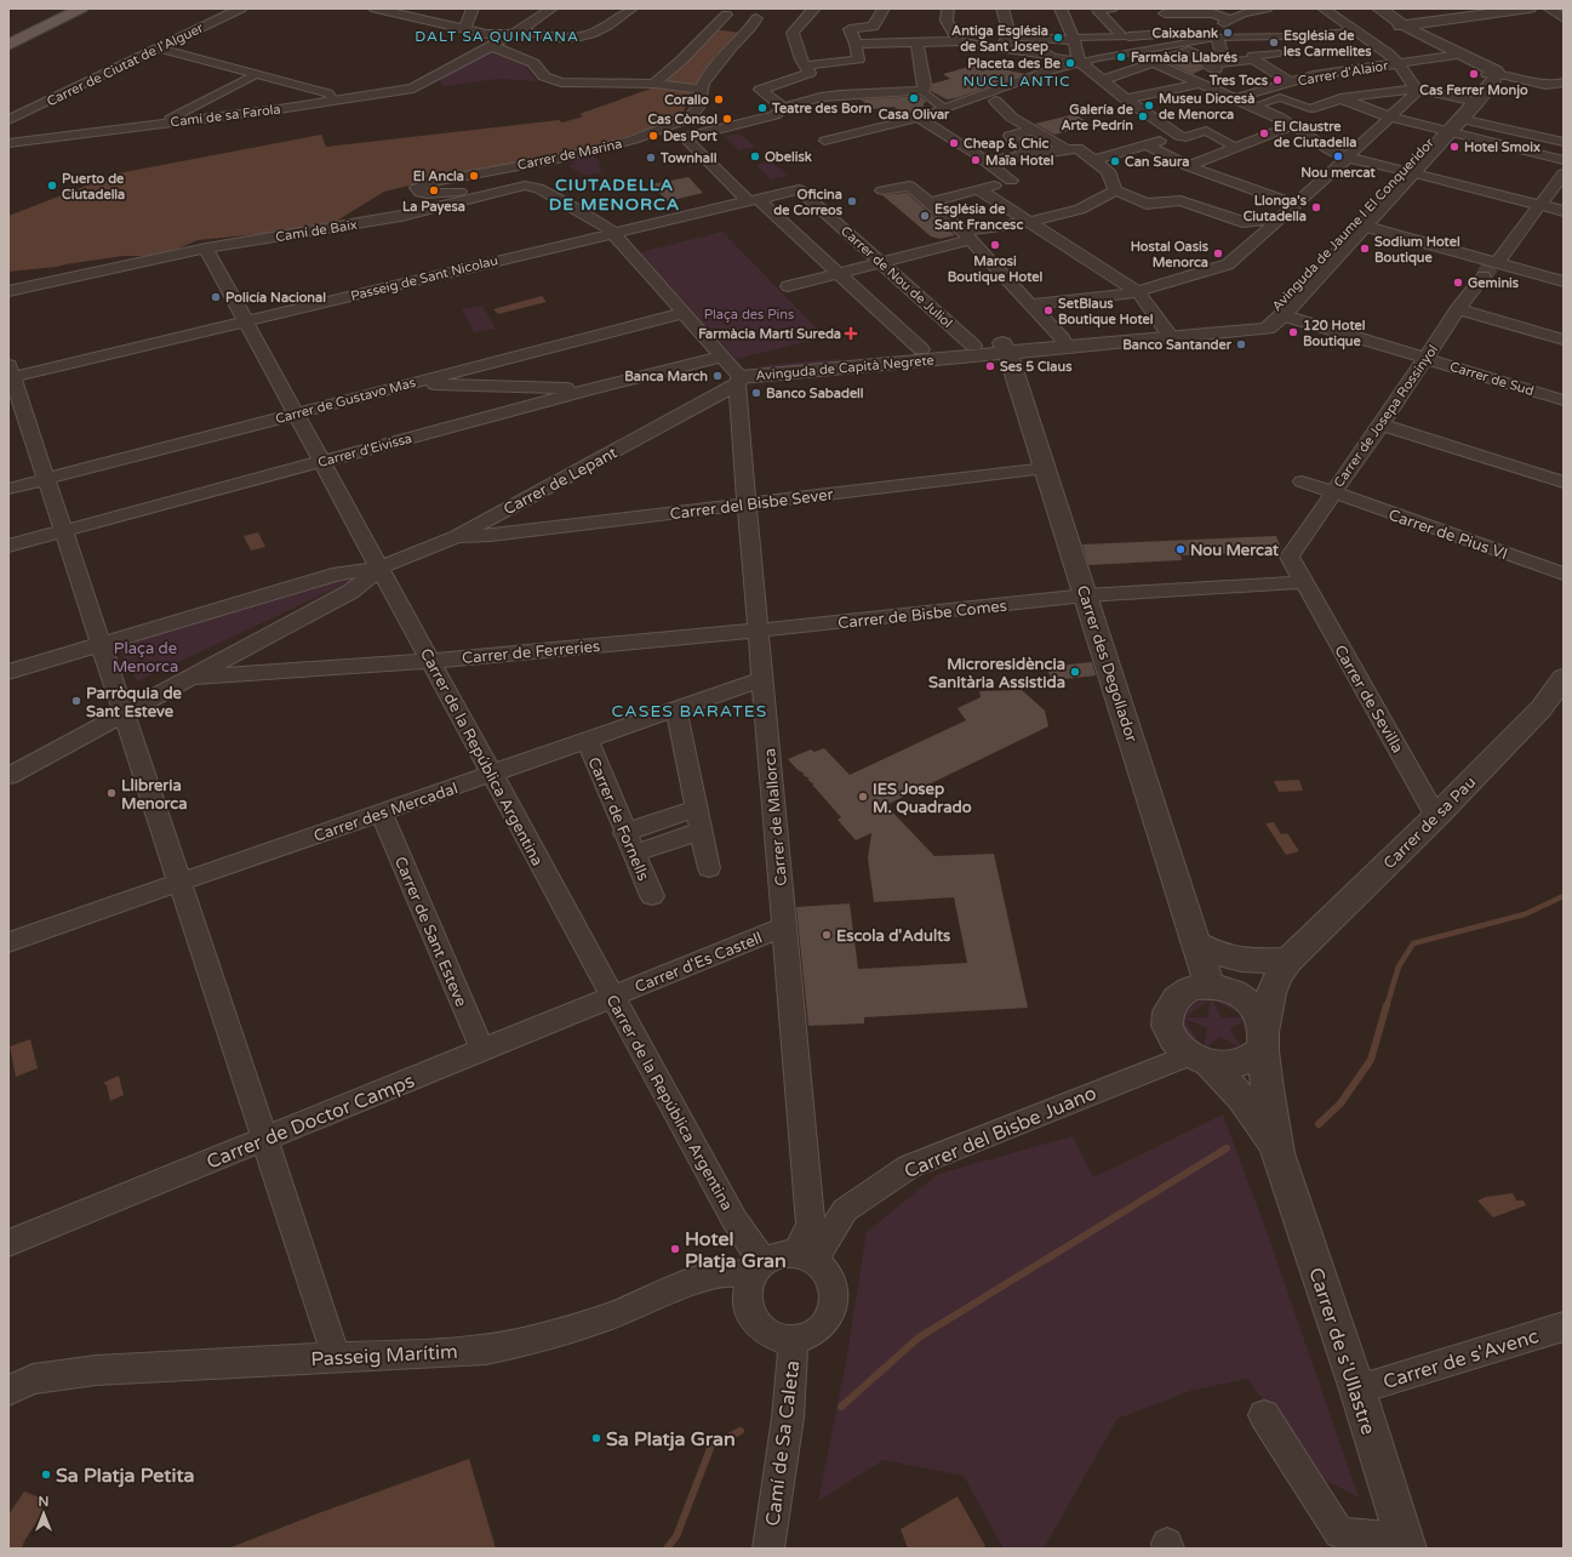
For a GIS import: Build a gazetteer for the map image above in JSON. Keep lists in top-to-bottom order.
{
  "streets": {
    "street": [
      "Carrer de Ciutat de l'Alguer",
      "Carrer d'Alaior",
      "Camí de sa Farola",
      "Carrer de Marina",
      "Avinguda de Jaume I El Conqueridor",
      "Camí de Baix",
      "Carrer de Nou de Juliol",
      "Passeig de Sant Nicolau",
      "Avinguda de Capità Negrete",
      "Carrer de Sud",
      "Carrer de Gustavo Mas",
      "Carrer de Josepa Rossinyol",
      "Carrer d'Eivissa",
      "Carrer de Lepant",
      "Carrer del Bisbe Sever",
      "Carrer de Pius VI",
      "Carrer de Bisbe Comes",
      "Carrer de Ferreries",
      "Carrer des Degollador",
      "Carrer de Sevilla",
      "Carrer de la República Argentina",
      "Carrer des Mercadal",
      "Carrer de Mallorca",
      "Carrer de Fornells",
      "Carrer de sa Pau",
      "Carrer de Sant Esteve",
      "Carrer d'Es Castell",
      "Carrer de Doctor Camps",
      "Carrer del Bisbe Juano",
      "Carrer de s'Ullastre",
      "Passeig Marítim",
      "Carrer de s'Avenc",
      "Camí de Sa Caleta"
    ]
  },
  "crossings": [
    ["Avinguda de Jaume I El Conqueridor", "Avinguda de Capità Negrete"],
    ["Avinguda de Jaume I El Conqueridor", "Carrer de Sud"],
    ["Camí de Baix", "Passeig de Sant Nicolau"],
    ["Camí de Baix", "Carrer de la República Argentina"],
    ["Carrer de Nou de Juliol", "Avinguda de Capità Negrete"],
    ["Passeig de Sant Nicolau", "Carrer de la República Argentina"],
    ["Avinguda de Capità Negrete", "Carrer de Sud"],
    ["Avinguda de Capità Negrete", "Carrer de Lepant"],
    ["Avinguda de Capità Negrete", "Carrer des Degollador"],
    ["Avinguda de Capità Negrete", "Carrer de Mallorca"],
    ["Carrer de Sud", "Carrer de Josepa Rossinyol"],
    ["Carrer de Gustavo Mas", "Carrer de la República Argentina"],
    ["Carrer de Josepa Rossinyol", "Carrer de Pius VI"],
    ["Carrer de Josepa Rossinyol", "Carrer de Sevilla"],
    ["Carrer d'Eivissa", "Carrer de la República Argentina"],
    ["Carrer de Lepant", "Carrer del Bisbe Sever"],
    ["Carrer de Lepant", "Carrer de la República Argentina"],
    ["Carrer de Lepant", "Carrer de Mallorca"],
    ["Carrer del Bisbe Sever", "Carrer des Degollador"],
    ["Carrer del Bisbe Sever", "Carrer de Mallorca"],
    ["Carrer de Bisbe Comes", "Carrer de Ferreries"],
    ["Carrer de Bisbe Comes", "Carrer des Degollador"],
    ["Carrer de Bisbe Comes", "Carrer de Mallorca"],
    ["Carrer de Ferreries", "Carrer de la República Argentina"],
    ["Carrer de Ferreries", "Carrer de Mallorca"],
    ["Carrer des Degollador", "Carrer de sa Pau"],
    ["Carrer des Degollador", "Carrer del Bisbe Juano"],
    ["Carrer des Degollador", "Carrer de s'Ullastre"],
    ["Carrer de Sevilla", "Carrer de sa Pau"],
    ["Carrer de la República Argentina", "Carrer des Mercadal"],
    ["Carrer de la República Argentina", "Carrer de Mallorca"],
    ["Carrer de la República Argentina", "Carrer d'Es Castell"],
    ["Carrer de la República Argentina", "Carrer de Doctor Camps"],
    ["Carrer de la República Argentina", "Carrer del Bisbe Juano"],
    ["Carrer de la República Argentina", "Passeig Marítim"],
    ["Carrer de la República Argentina", "Camí de Sa Caleta"],
    ["Carrer des Mercadal", "Carrer de Mallorca"],
    ["Carrer des Mercadal", "Carrer de Fornells"],
    ["Carrer des Mercadal", "Carrer de Sant Esteve"],
    ["Carrer de Mallorca", "Carrer d'Es Castell"],
    ["Carrer de Mallorca", "Carrer del Bisbe Juano"],
    ["Carrer de Mallorca", "Passeig Marítim"],
    ["Carrer de Mallorca", "Camí de Sa Caleta"],
    ["Carrer de sa Pau", "Carrer del Bisbe Juano"],
    ["Carrer de sa Pau", "Carrer de s'Ullastre"],
    ["Carrer de Sant Esteve", "Carrer de Doctor Camps"],
    ["Carrer d'Es Castell", "Carrer de Doctor Camps"],
    ["Carrer del Bisbe Juano", "Carrer de s'Ullastre"],
    ["Carrer del Bisbe Juano", "Passeig Marítim"],
    ["Carrer del Bisbe Juano", "Camí de Sa Caleta"],
    ["Carrer de s'Ullastre", "Carrer de s'Avenc"],
    ["Passeig Marítim", "Camí de Sa Caleta"]
  ],
  "districts": [
    "DALT SA QUINTANA",
    "NUCLI ANTIC",
    "CIUTADELLA DE MENORCA",
    "CASES BARATES"
  ],
  "parks": ["Plaça des Pins", "Plaça de Menorca"],
  "places": {
    "other": [
      "Caixabank",
      "Antiga Església de Sant Josep",
      "Església de les Carmelites",
      "Farmàcia Llabrés",
      "Placeta des Be",
      "Cas Ferrer Monjo",
      "Tres Tocs",
      "Casa Olivar",
      "Corallo",
      "Museu Diocesà de Menorca",
      "Teatre des Born",
      "Galería de Arte Pedrín",
      "Cas Cònsol",
      "El Claustre de Ciutadella",
      "Des Port",
      "Cheap & Chic",
      "Hotel Smoix",
      "Obelisk",
      "Nou mercat",
      "Townhall",
      "Maïa Hotel",
      "Can Saura",
      "El Ancla",
      "Puerto de Ciutadella",
      "La Payesa",
      "Oficina de Correos",
      "Llonga's Ciutadella",
      "Església de Sant Francesc",
      "Marosi Boutique Hotel",
      "Sodium Hotel Boutique",
      "Hostal Oasis Menorca",
      "Geminis",
      "Policía Nacional",
      "SetBlaus Boutique Hotel",
      "120 Hotel Boutique",
      "Banco Santander",
      "Ses 5 Claus",
      "Banca March",
      "Banco Sabadell",
      "Nou Mercat",
      "Microresidència Sanitària Assistida",
      "Parròquia de Sant Esteve",
      "Llibreria Menorca",
      "IES Josep M. Quadrado",
      "Escola d'Adults",
      "Hotel Platja Gran",
      "Sa Platja Gran",
      "Sa Platja Petita"
    ],
    "health": ["Farmàcia Martí Sureda"]
  },
  "north": "top"
}
